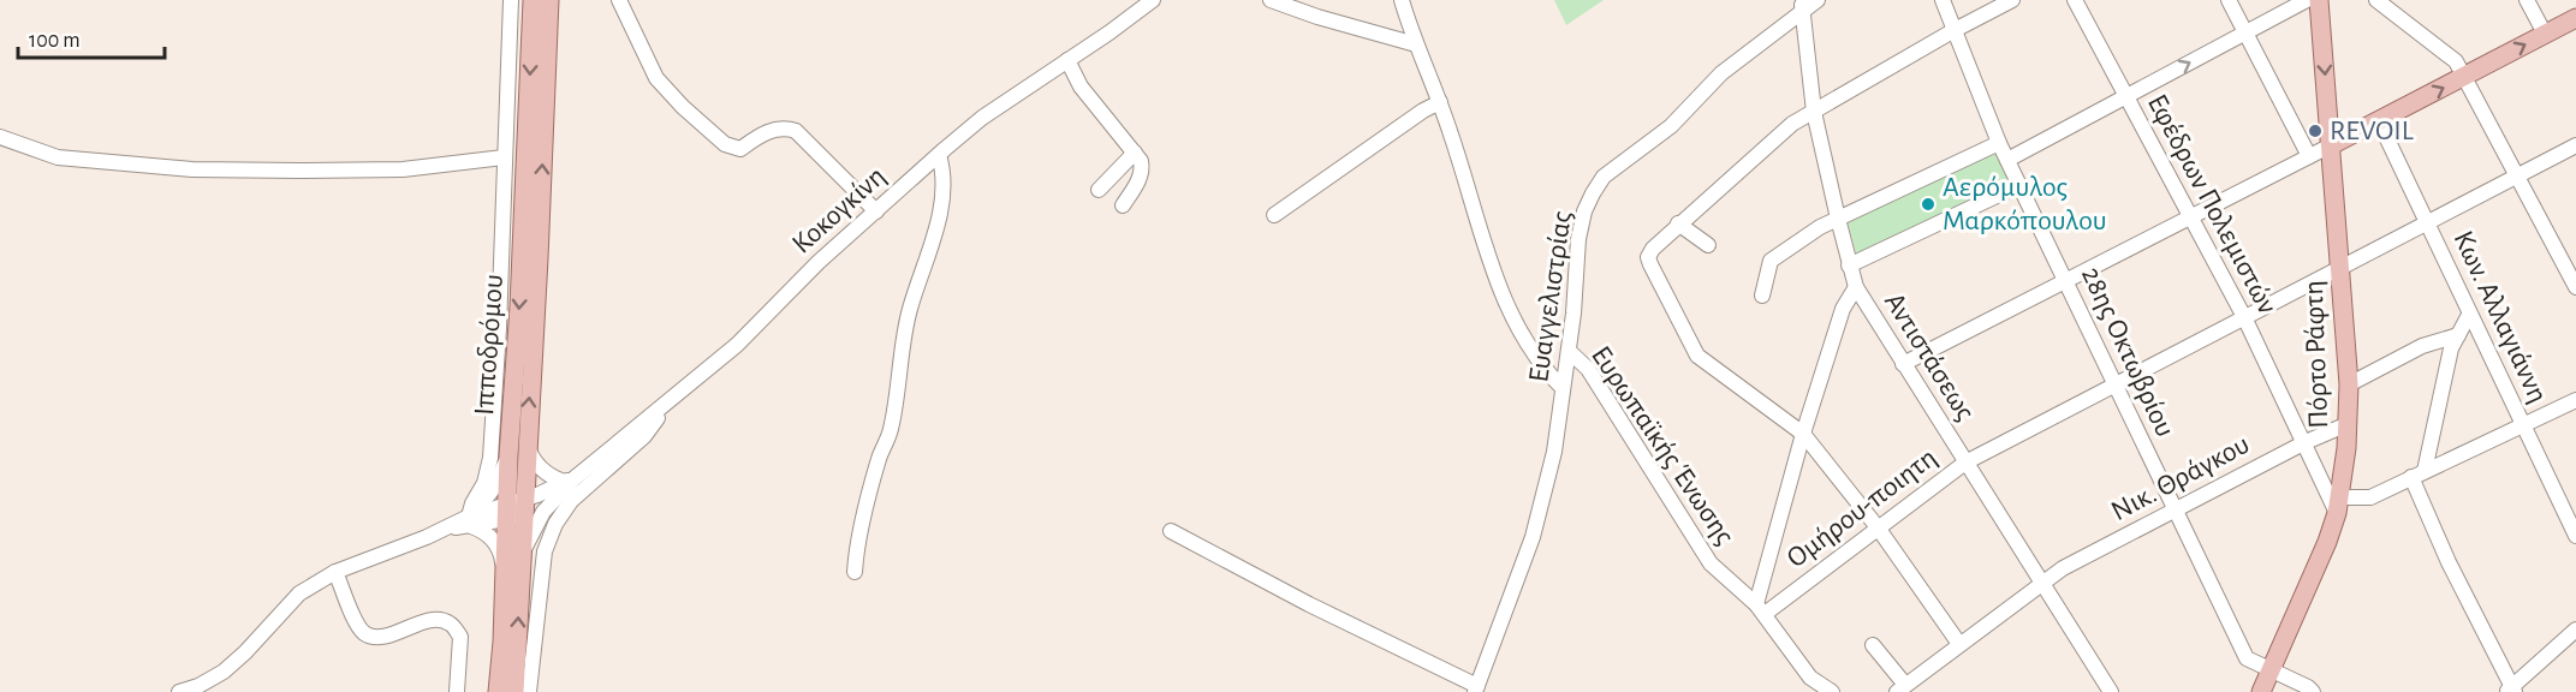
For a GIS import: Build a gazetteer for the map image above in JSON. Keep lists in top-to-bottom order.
{
  "streets": {
    "main road": ["Ιπποδρόμου", "Πόρτο Ράφτη"],
    "street": [
      "Εφέδρων Πολεμιστών",
      "Κοκογκίνη",
      "Ευαγγελιστρίας",
      "Κων. Αλλαγιάννη",
      "28ης Οκτωβρίου",
      "Αντιστάσεως",
      "Ευρωπαϊκής Ένωσης",
      "Νικ. Θράγκου",
      "Ομήρου-ποιητη"
    ]
  },
  "crossings": [
    ["Εφέδρων Πολεμιστών", "Πόρτο Ράφτη"],
    ["Εφέδρων Πολεμιστών", "Νικ. Θράγκου"],
    ["Εφέδρων Πολεμιστών", "Ομήρου-ποιητη"],
    ["Ευαγγελιστρίας", "Αντιστάσεως"],
    ["Ευαγγελιστρίας", "Ευρωπαϊκής Ένωσης"],
    ["Κων. Αλλαγιάννη", "Ομήρου-ποιητη"],
    ["28ης Οκτωβρίου", "Πόρτο Ράφτη"],
    ["28ης Οκτωβρίου", "Νικ. Θράγκου"],
    ["28ης Οκτωβρίου", "Ομήρου-ποιητη"],
    ["Πόρτο Ράφτη", "Νικ. Θράγκου"],
    ["Πόρτο Ράφτη", "Ομήρου-ποιητη"],
    ["Αντιστάσεως", "Νικ. Θράγκου"],
    ["Αντιστάσεως", "Ομήρου-ποιητη"],
    ["Ευρωπαϊκής Ένωσης", "Ομήρου-ποιητη"]
  ],
  "places": ["REVOIL", "Αερόμυλος Μαρκόπουλου"],
  "scale_bar": "100 m"
}
